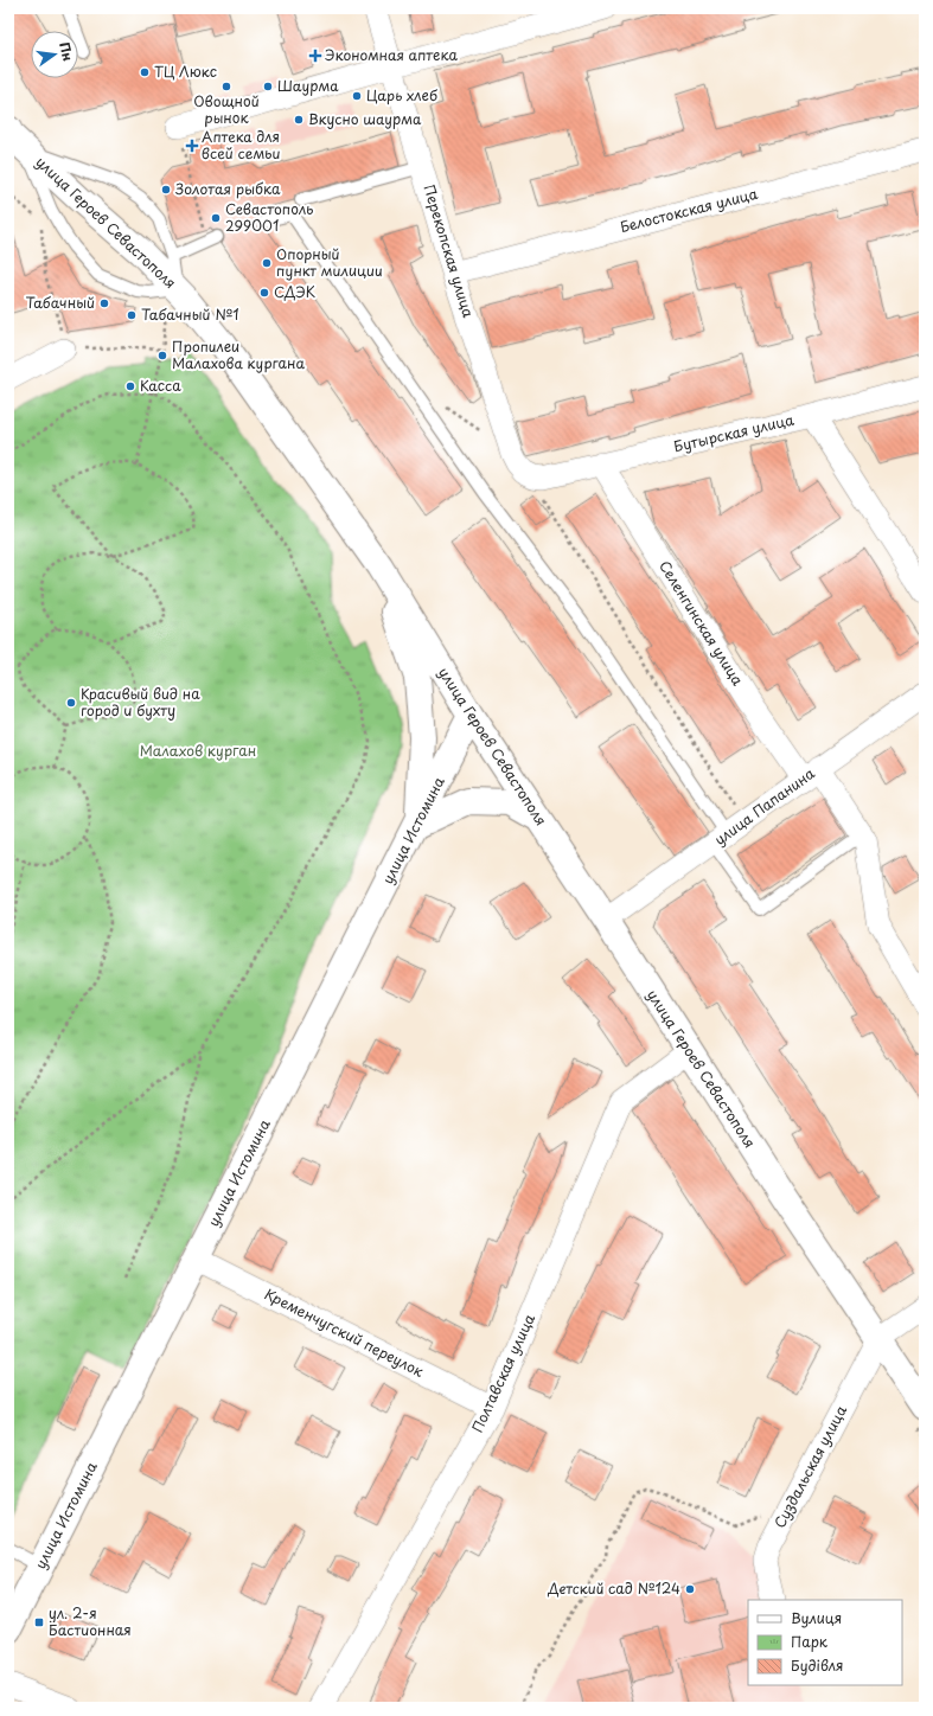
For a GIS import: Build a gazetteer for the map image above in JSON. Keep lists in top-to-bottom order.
{
  "streets": {
    "main road": ["улица Героев Севастополя", "улица Истомина"],
    "street": [
      "Белостокская улица",
      "Перекопская улица",
      "Бутырская улица",
      "Селенгинская улица",
      "улица Папанина",
      "Кременчугский переулок",
      "Полтавская улица",
      "Суздальская улица"
    ]
  },
  "crossings": [
    ["Белостокская улица", "Перекопская улица"],
    ["улица Героев Севастополя", "улица Папанина"],
    ["улица Героев Севастополя", "улица Истомина"],
    ["улица Героев Севастополя", "Полтавская улица"],
    ["улица Героев Севастополя", "Суздальская улица"],
    ["Перекопская улица", "Бутырская улица"],
    ["Бутырская улица", "Селенгинская улица"],
    ["Селенгинская улица", "улица Папанина"],
    ["улица Истомина", "Кременчугский переулок"],
    ["Кременчугский переулок", "Полтавская улица"]
  ],
  "parks": ["Малахов курган"],
  "places": {
    "health": ["Экономная аптека", "Аптека для всей семьи"],
    "other": [
      "ТЦ Люкс",
      "Овощной рынок",
      "Шаурма",
      "Царь хлеб",
      "Вкусно шаурма",
      "Золотая рыбка",
      "Севастополь 299001",
      "Опорный пункт милиции",
      "СДЭК",
      "Табачный",
      "Табачный №1",
      "Пропилеи Малахова кургана",
      "Касса",
      "Красивый вид на город и бухту",
      "Детский сад №124"
    ],
    "transit": ["ул. 2-я Бастионная"]
  },
  "legend": ["Вулиця", "Парк", "Будівля"],
  "north": "right"
}
